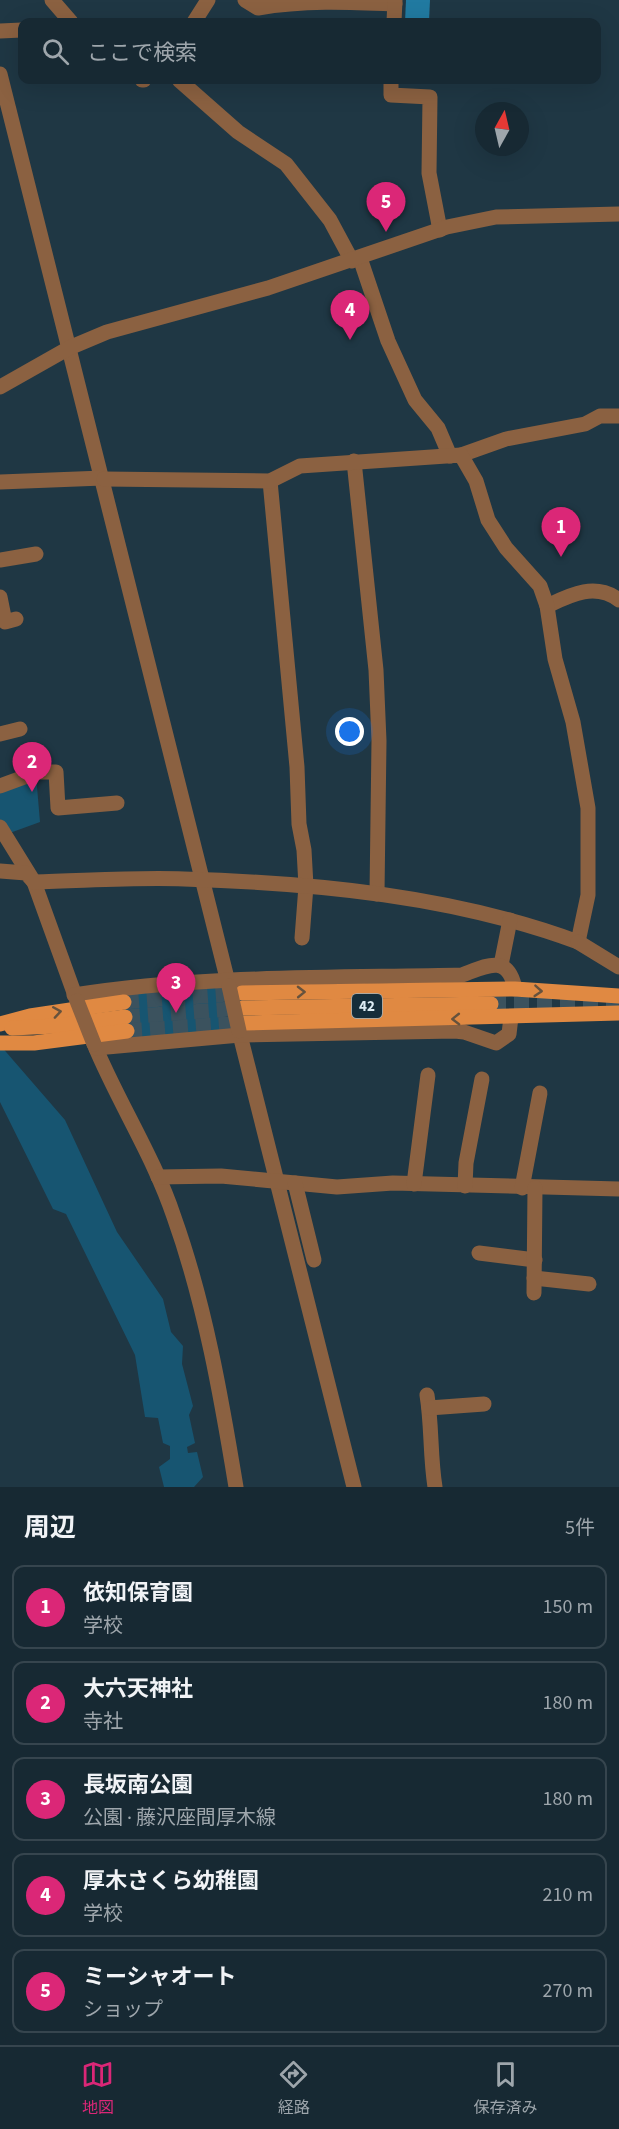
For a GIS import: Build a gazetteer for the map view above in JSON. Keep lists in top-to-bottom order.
{
  "streets": {
    "main road": ["42"]
  },
  "north": "top",
  "page": {
    "search": "ここで検索",
    "pins": [
      "5",
      "4",
      "1",
      "2",
      "3"
    ],
    "heading": ["周辺", "5件"],
    "list": [
      {
        "mark": "1",
        "name": "依知保育園",
        "note": "学校",
        "value": "150 m"
      },
      {
        "mark": "2",
        "name": "大六天神社",
        "note": "寺社",
        "value": "180 m"
      },
      {
        "mark": "3",
        "name": "長坂南公園",
        "note": "公園 · 藤沢座間厚木線",
        "value": "180 m"
      },
      {
        "mark": "4",
        "name": "厚木さくら幼稚園",
        "note": "学校",
        "value": "210 m"
      },
      {
        "mark": "5",
        "name": "ミーシャオート",
        "note": "ショップ",
        "value": "270 m"
      }
    ],
    "nav": ["地図", "経路", "保存済み"]
  }
}
